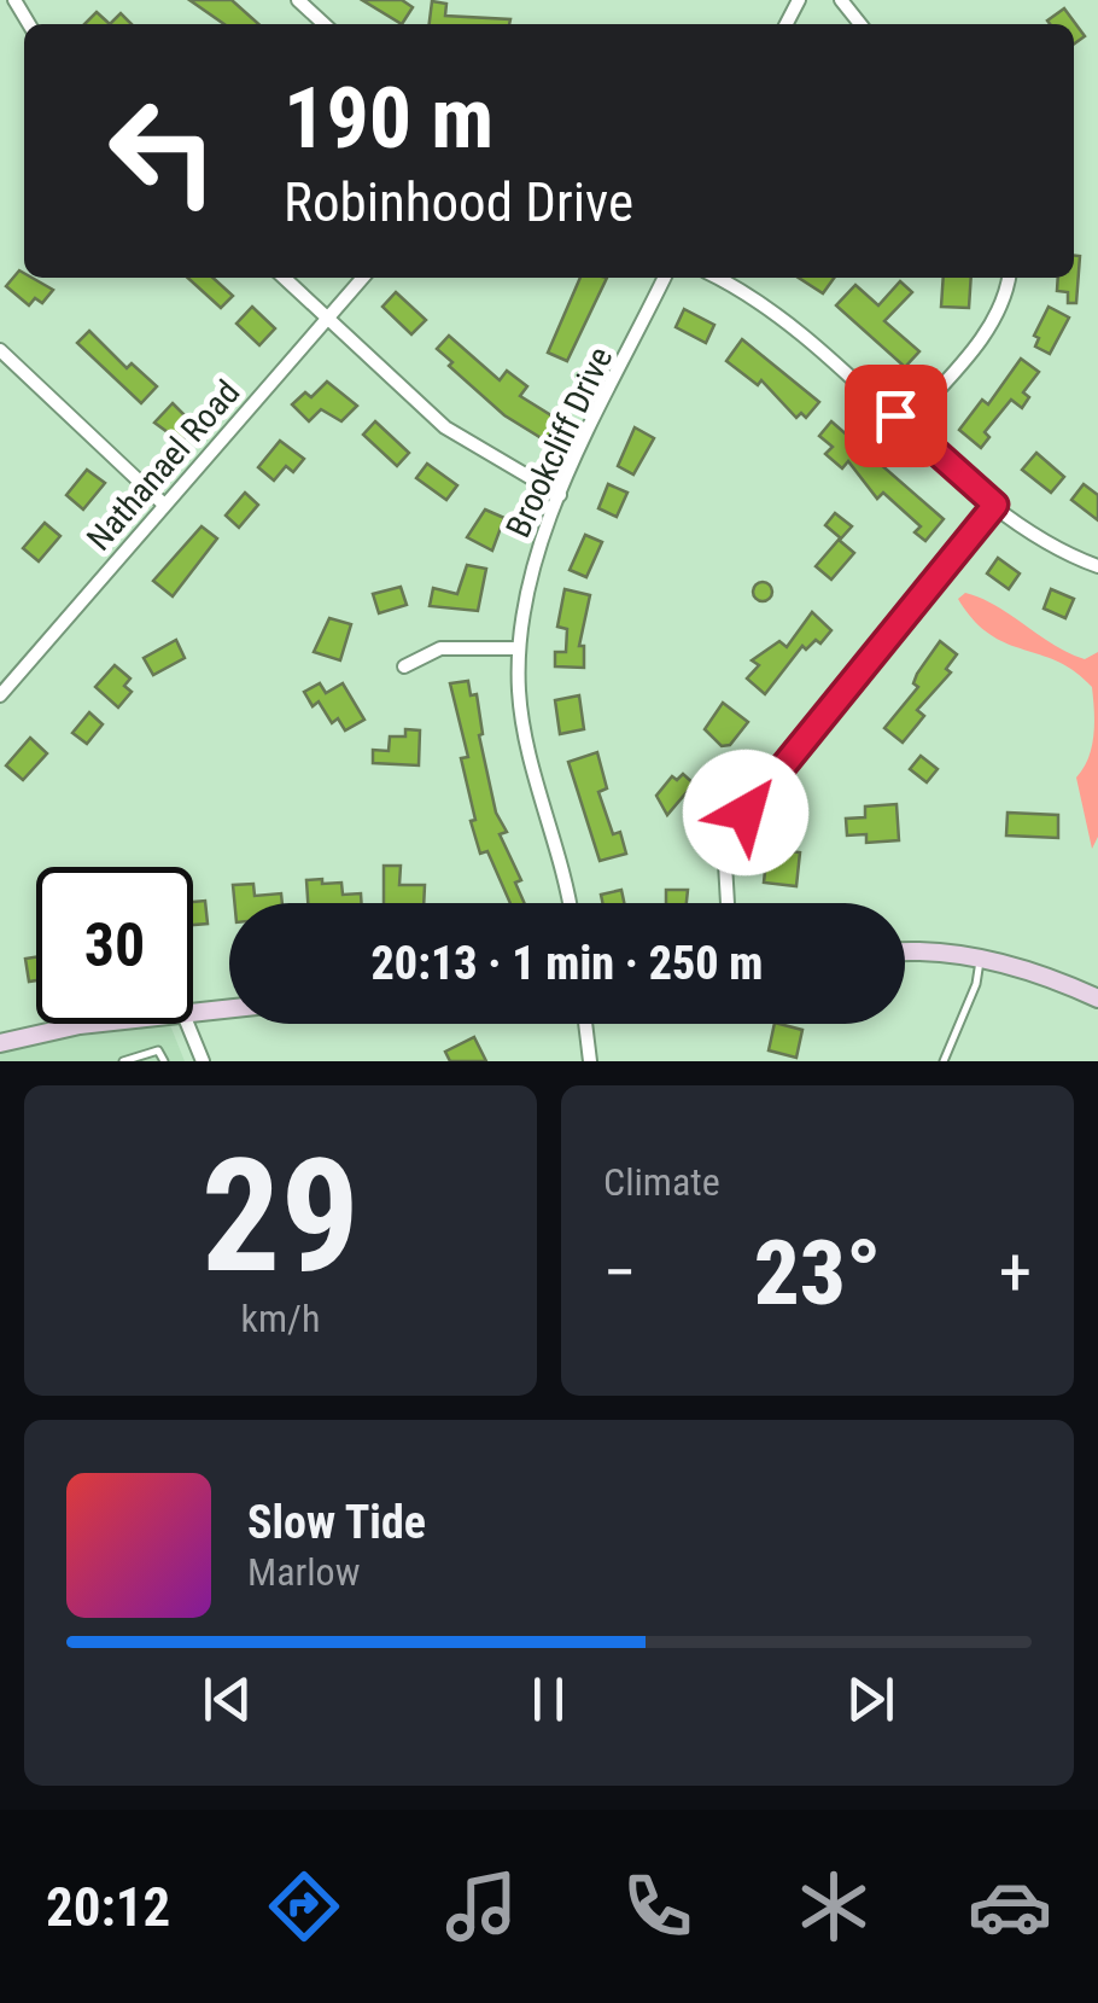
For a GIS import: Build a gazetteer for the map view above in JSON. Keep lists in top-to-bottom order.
{
  "streets": {
    "street": ["Brookcliff Drive", "Nathanael Road"]
  },
  "page": {
    "turn": ["190 m", "Robinhood Drive"],
    "limit": "30",
    "trip": "20:13 · 1 min · 250 m",
    "tile": [
      ["29", "km/h"],
      "Climate"
    ],
    "heat": ["−", "23°", "+"],
    "song": ["Slow Tide", "Marlow"],
    "tabs": "20:12"
  }
}
